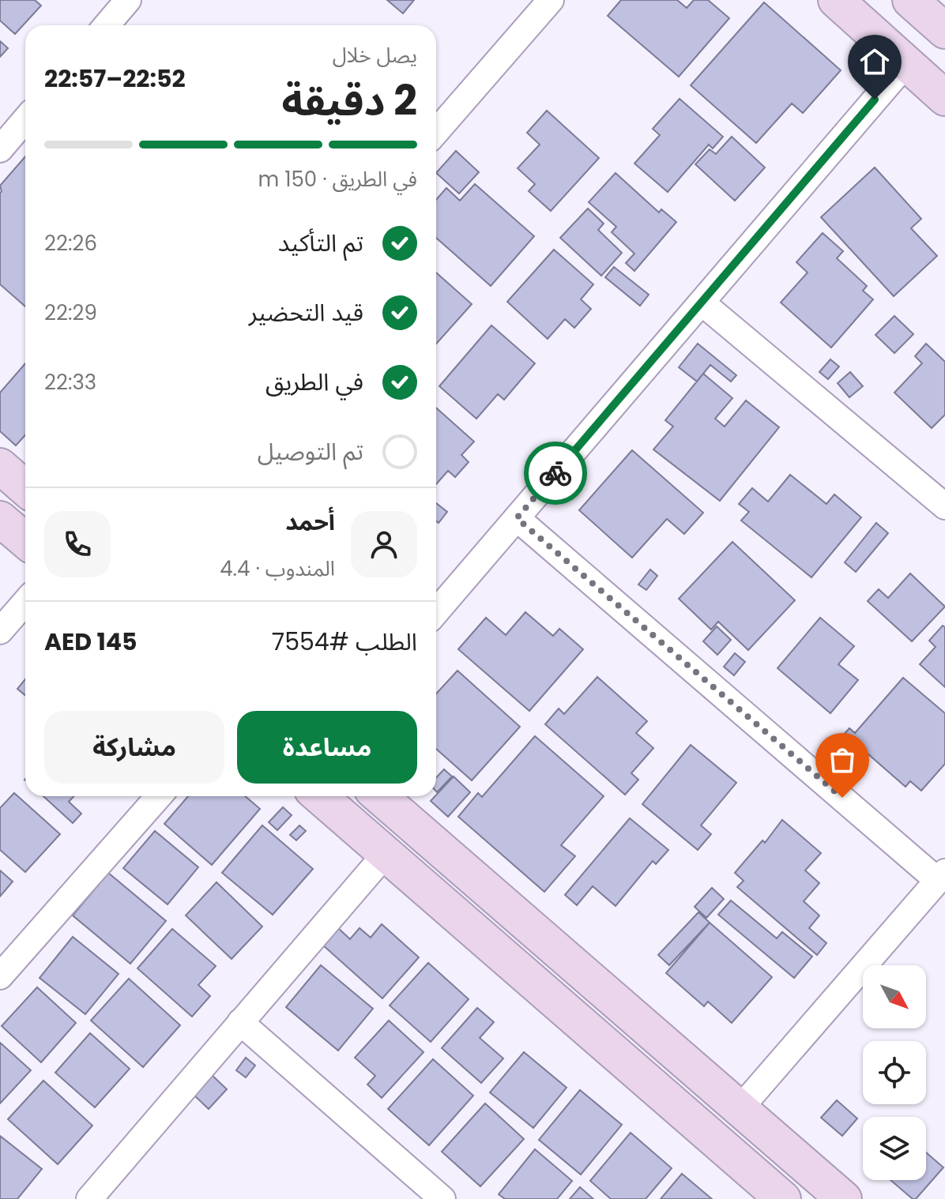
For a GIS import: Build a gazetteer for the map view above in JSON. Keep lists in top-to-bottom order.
{
  "north": "bottom right",
  "page": {
    "heading": ["2 دقيقة", "يصل خلال", "22:52–22:57"],
    "panel": [
      "أحمد",
      "المندوب · 4.4",
      "الطلب #7554",
      "AED 145"
    ],
    "bar": "في الطريق · 150 m",
    "list": [
      ["تم التأكيد", "22:26"],
      ["قيد التحضير", "22:29"],
      ["في الطريق", "22:33"],
      "تم التوصيل"
    ],
    "buttons": ["مساعدة", "مشاركة"]
  }
}
